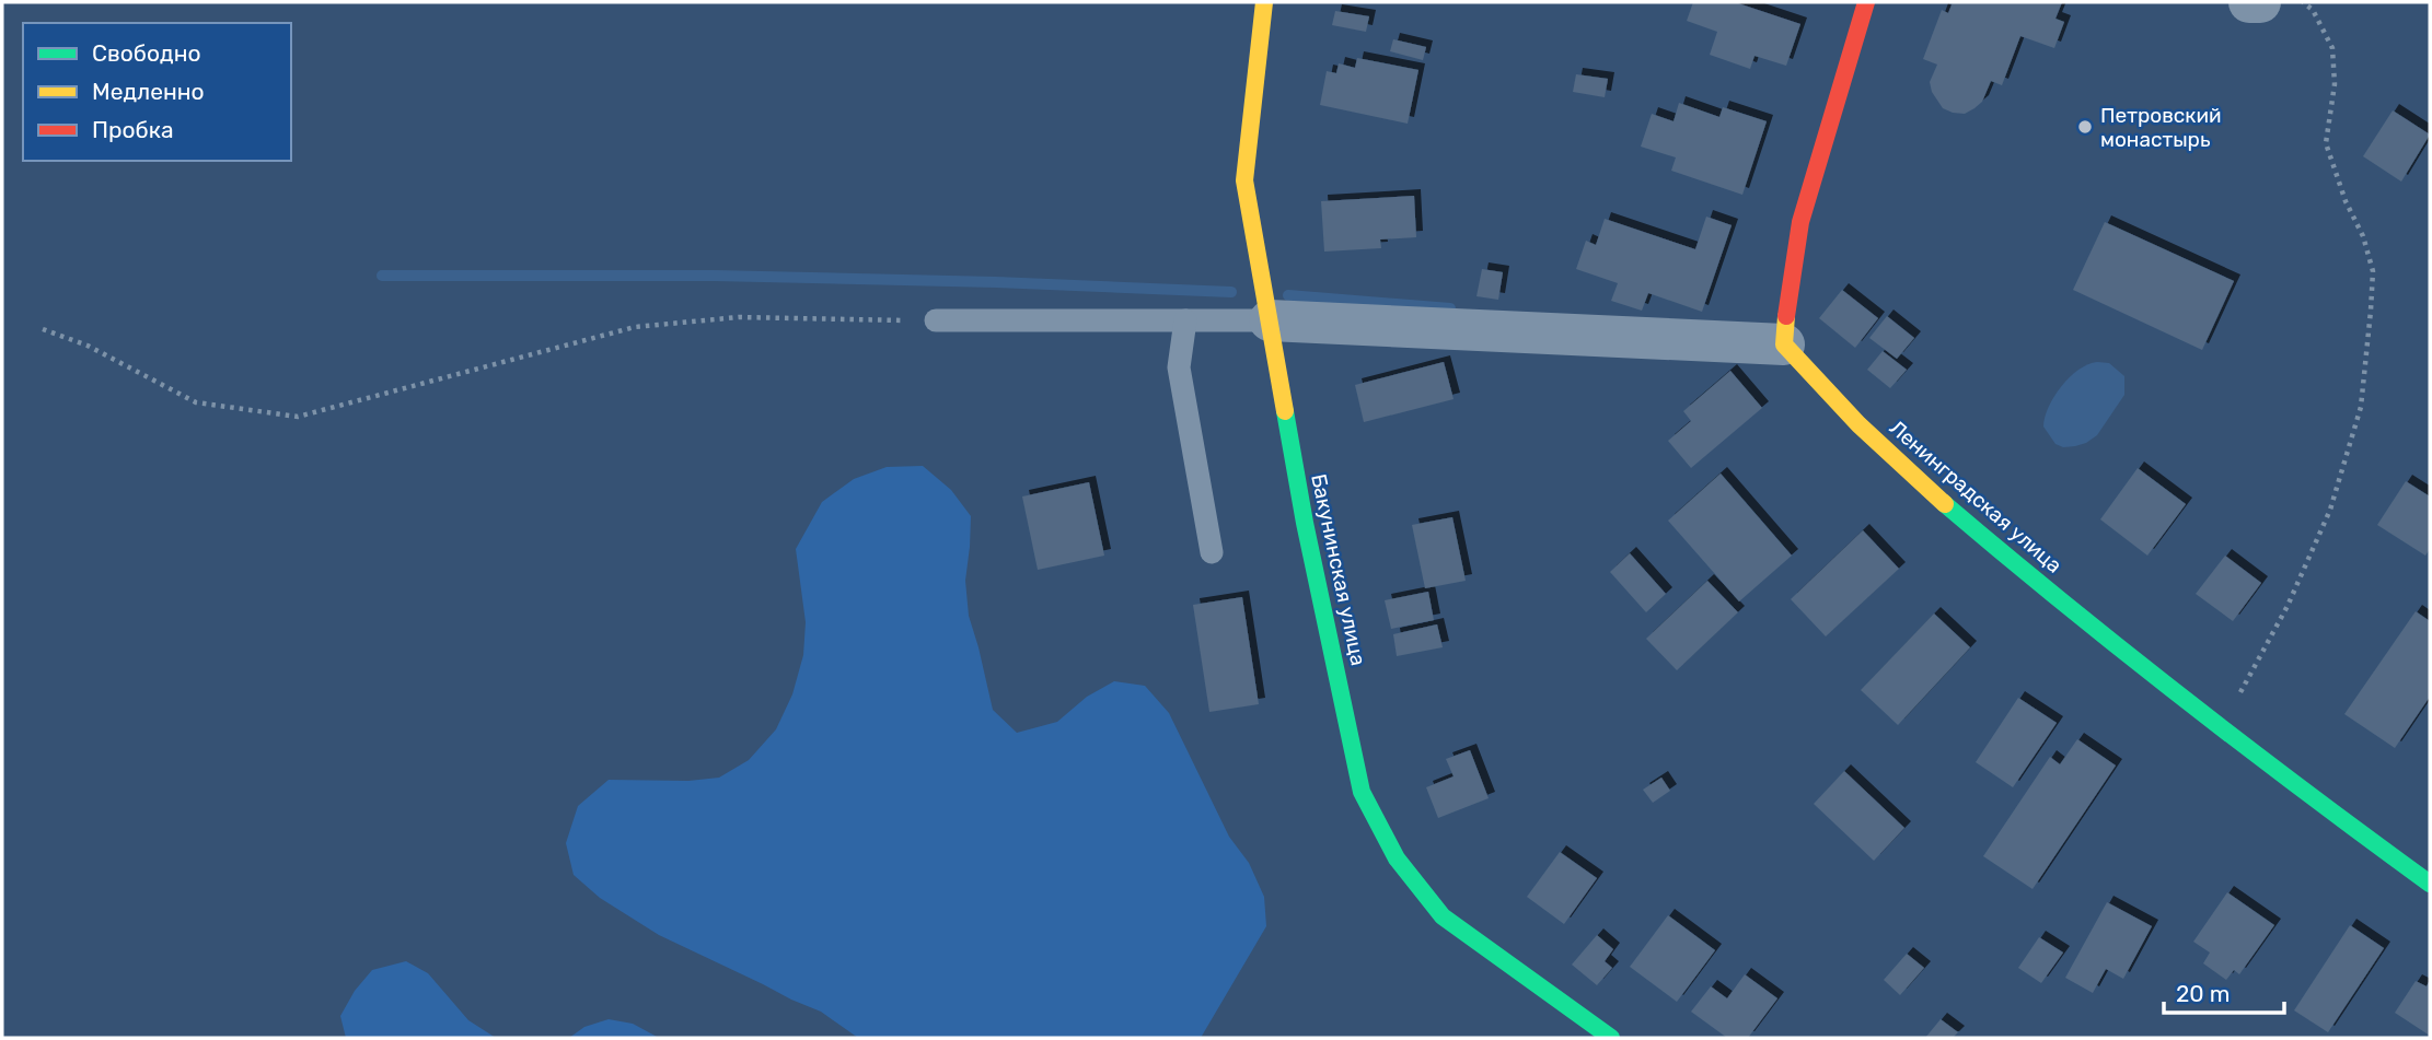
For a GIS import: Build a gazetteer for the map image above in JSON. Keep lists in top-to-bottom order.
{
  "streets": {
    "street": ["Ленинградская улица", "Бакунинская улица"]
  },
  "places": ["Петровский монастырь"],
  "legend": ["Свободно", "Медленно", "Пробка"],
  "scale_bar": "20 m"
}
